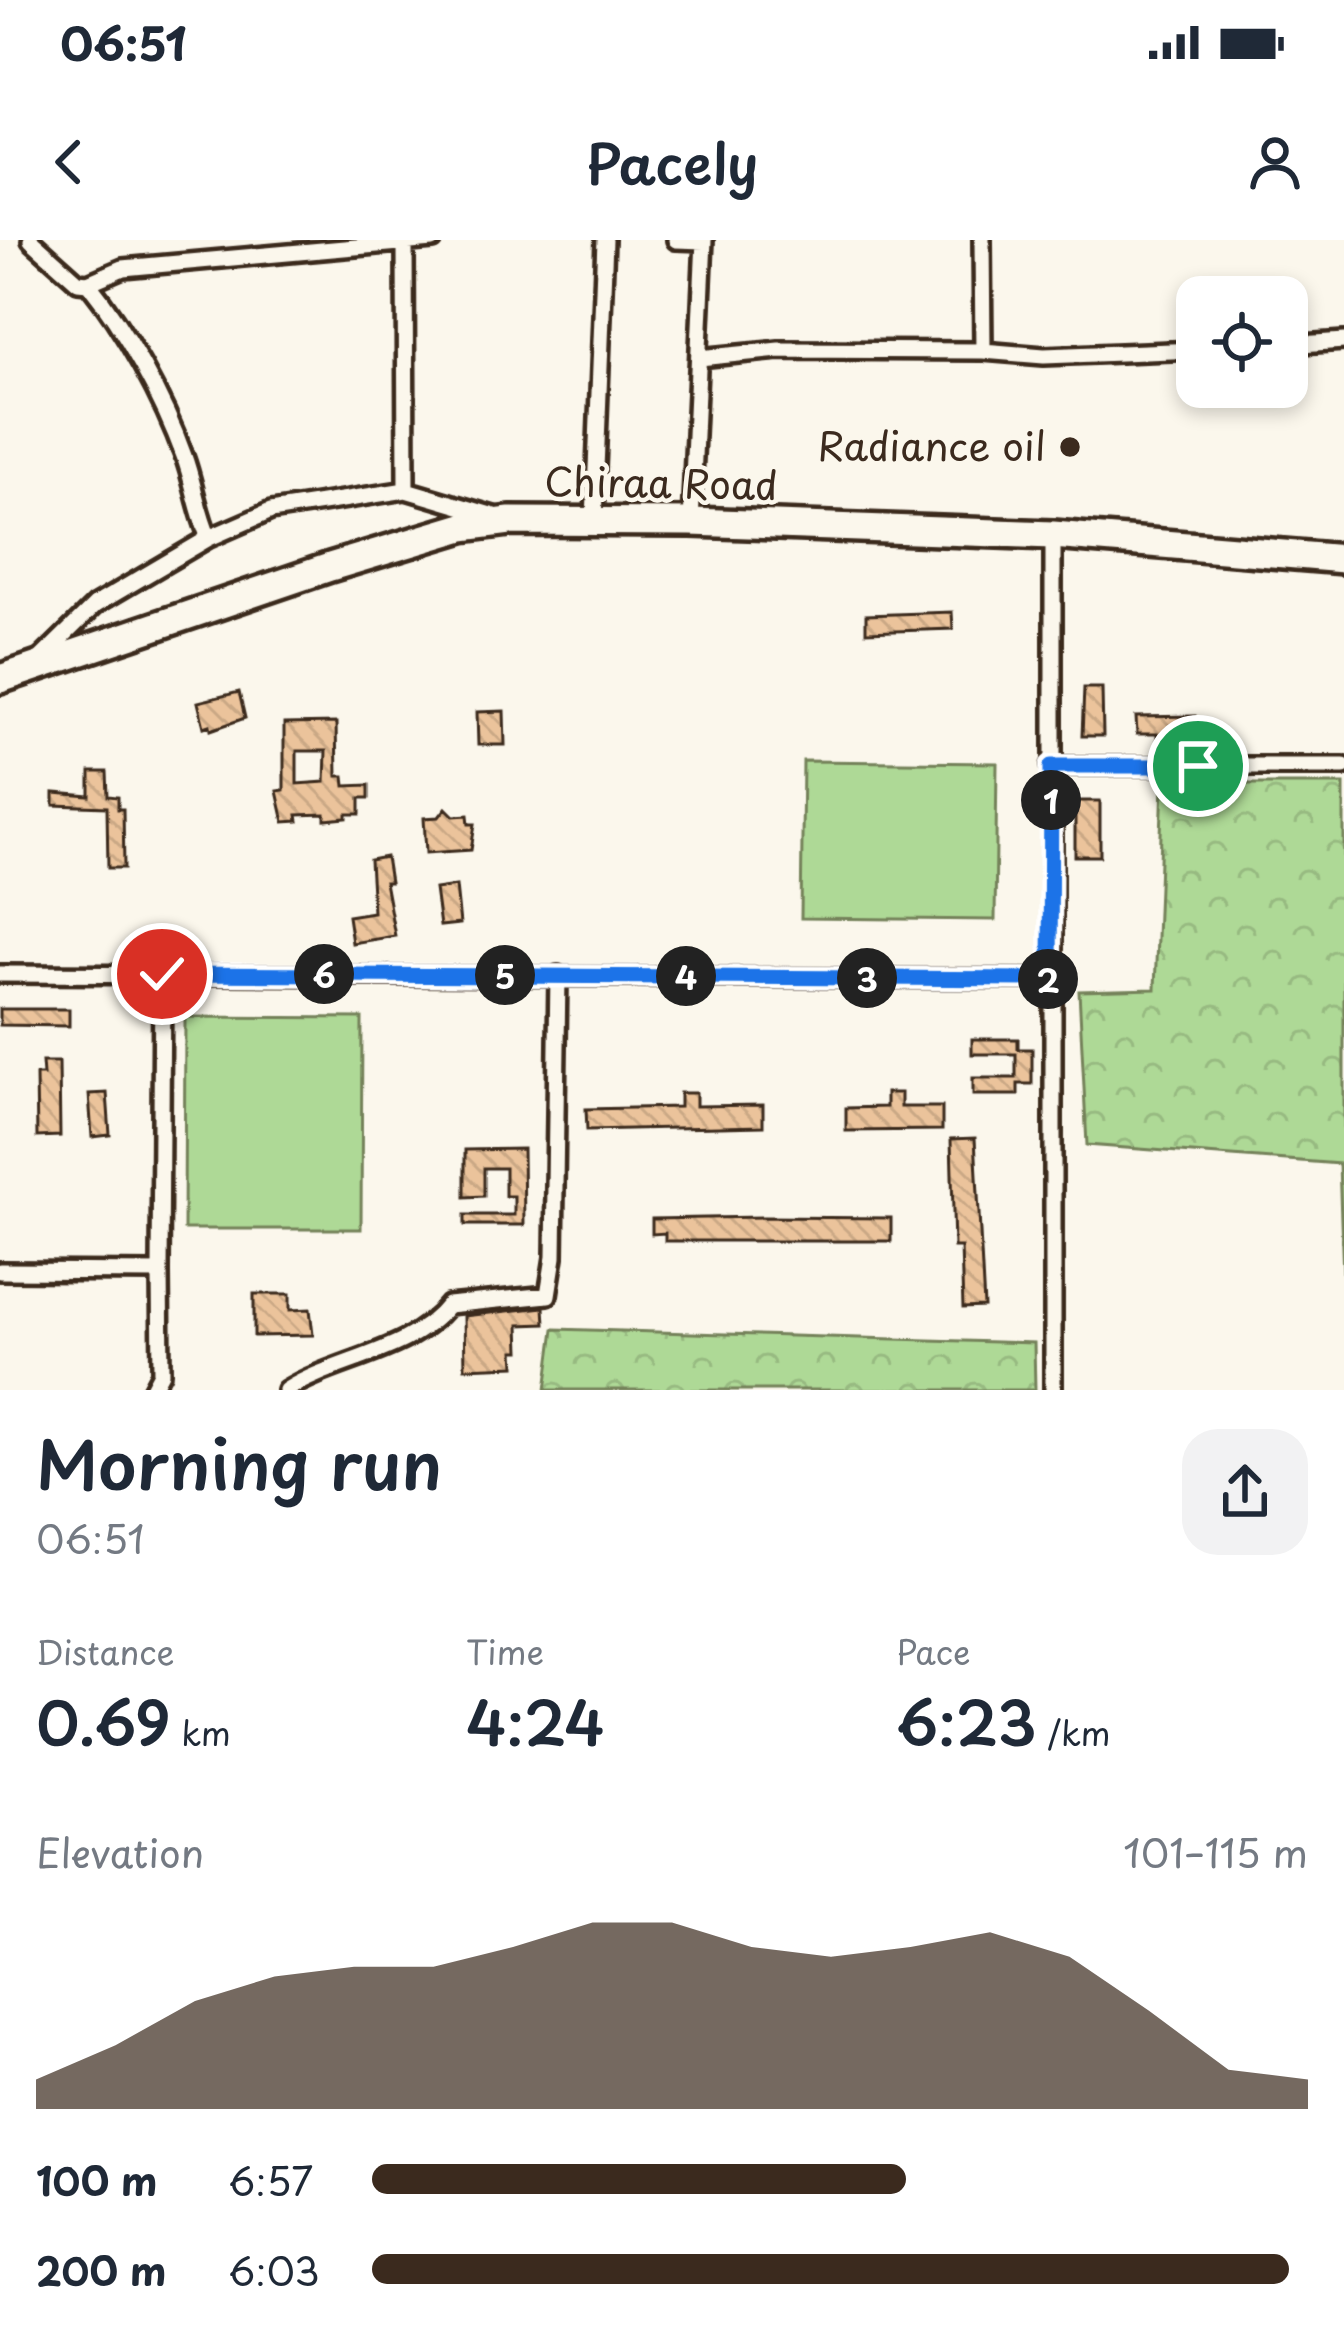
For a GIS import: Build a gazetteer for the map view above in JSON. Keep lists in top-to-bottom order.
{
  "streets": {
    "highway": ["Chiraa Road"]
  },
  "places": ["Radiance oil"],
  "page": {
    "status": "06:51",
    "header": "Pacely",
    "pins": [
      "1",
      "6",
      "5",
      "4",
      "3",
      "2"
    ],
    "heading": ["Morning run", "06:51"],
    "stats": [
      ["Distance", "0.69 km"],
      ["Time", "4:24"],
      ["Pace", "6:23 /km"]
    ],
    "chart": ["Elevation", "101–115 m"],
    "list": [
      {
        "name": "100 m",
        "note": "6:57"
      },
      {
        "name": "200 m",
        "note": "6:03"
      }
    ]
  }
}
